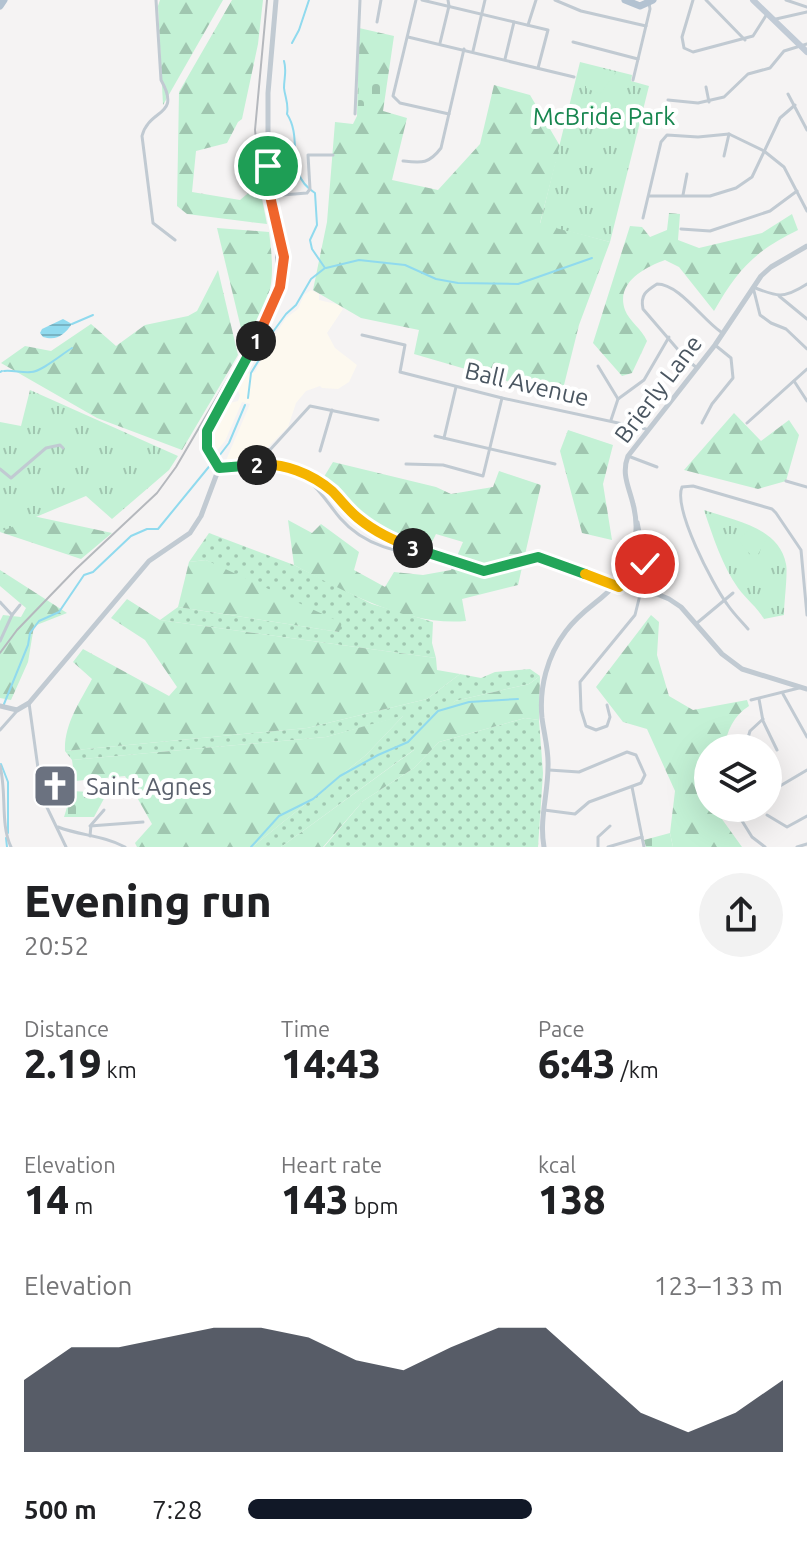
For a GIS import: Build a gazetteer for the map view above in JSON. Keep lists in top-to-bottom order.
{
  "streets": {
    "street": ["Ball Avenue", "Brierly Lane"]
  },
  "crossings": [
    ["Ball Avenue", "Brierly Lane"]
  ],
  "parks": ["McBride Park"],
  "places": {
    "church": ["Saint Agnes"]
  },
  "page": {
    "pins": ["1", "2", "3"],
    "heading": ["Evening run", "20:52"],
    "stats": [
      ["Distance", "2.19 km"],
      ["Time", "14:43"],
      ["Pace", "6:43 /km"],
      ["Elevation", "14 m"],
      ["Heart rate", "143 bpm"],
      ["kcal", "138"]
    ],
    "chart": ["Elevation", "123–133 m"],
    "list": [
      {
        "name": "500 m",
        "note": "7:28"
      }
    ]
  }
}
